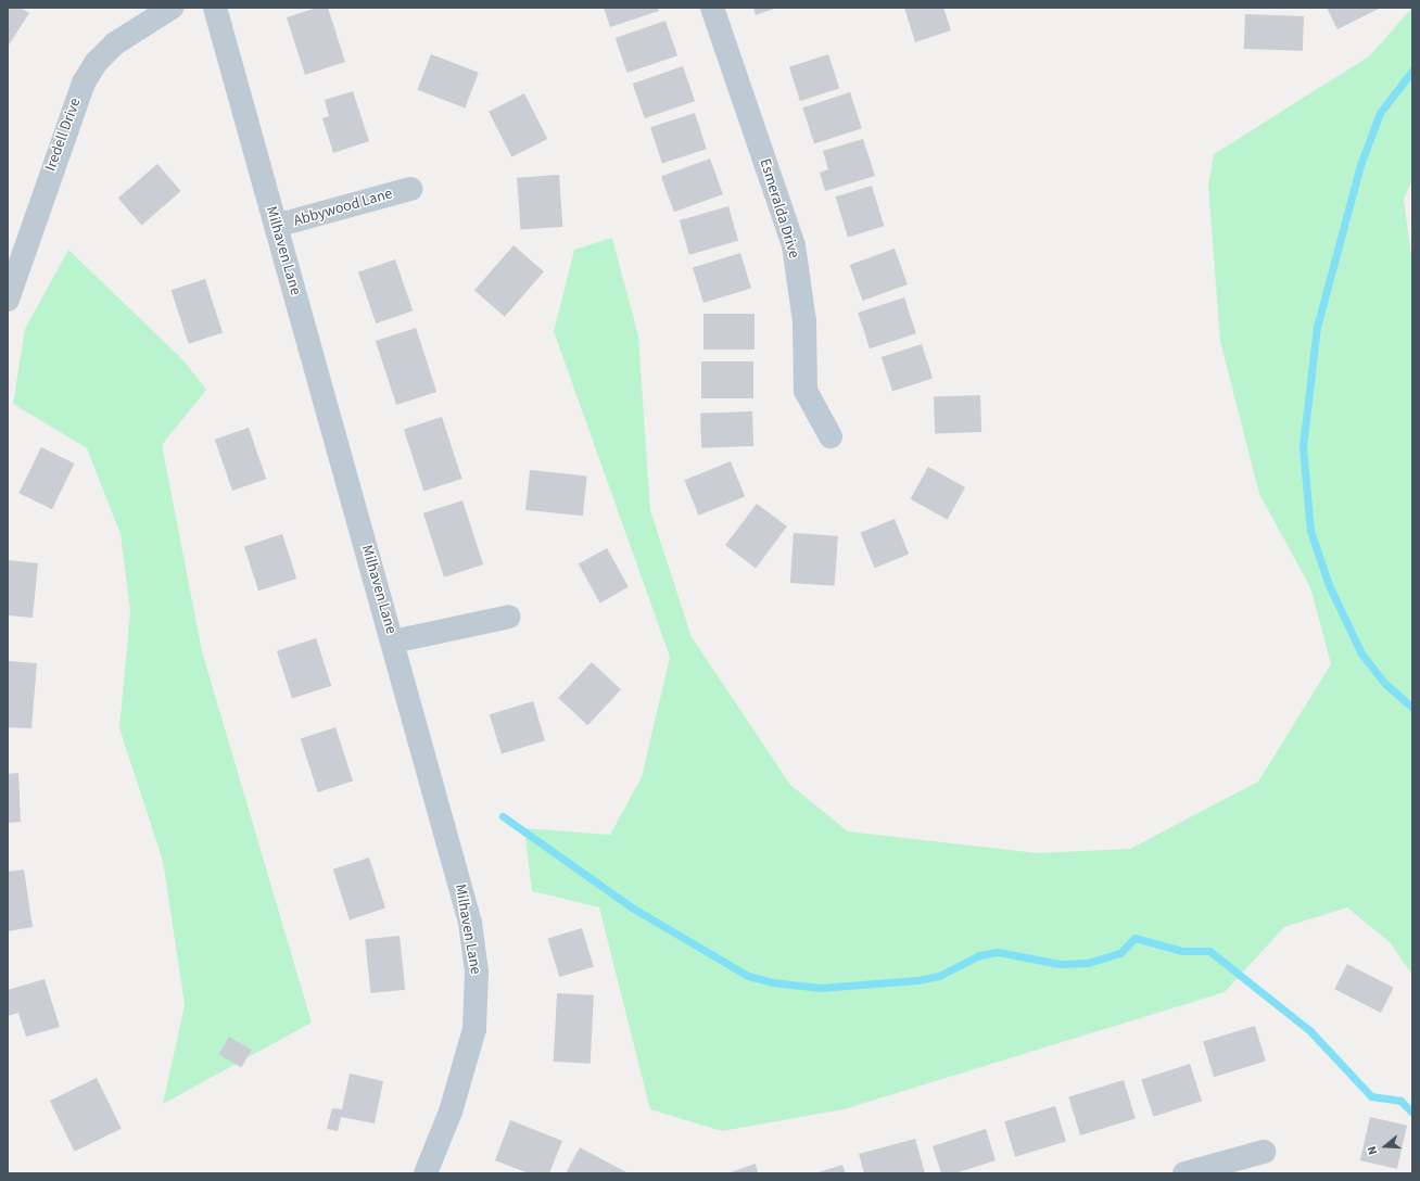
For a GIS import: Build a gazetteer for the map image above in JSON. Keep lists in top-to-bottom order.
{
  "streets": {
    "street": [
      "Iredell Drive",
      "Abbywood Lane",
      "Esmeralda Drive",
      "Milhaven Lane"
    ]
  },
  "crossings": [
    ["Abbywood Lane", "Milhaven Lane"]
  ],
  "north": "left"
}
